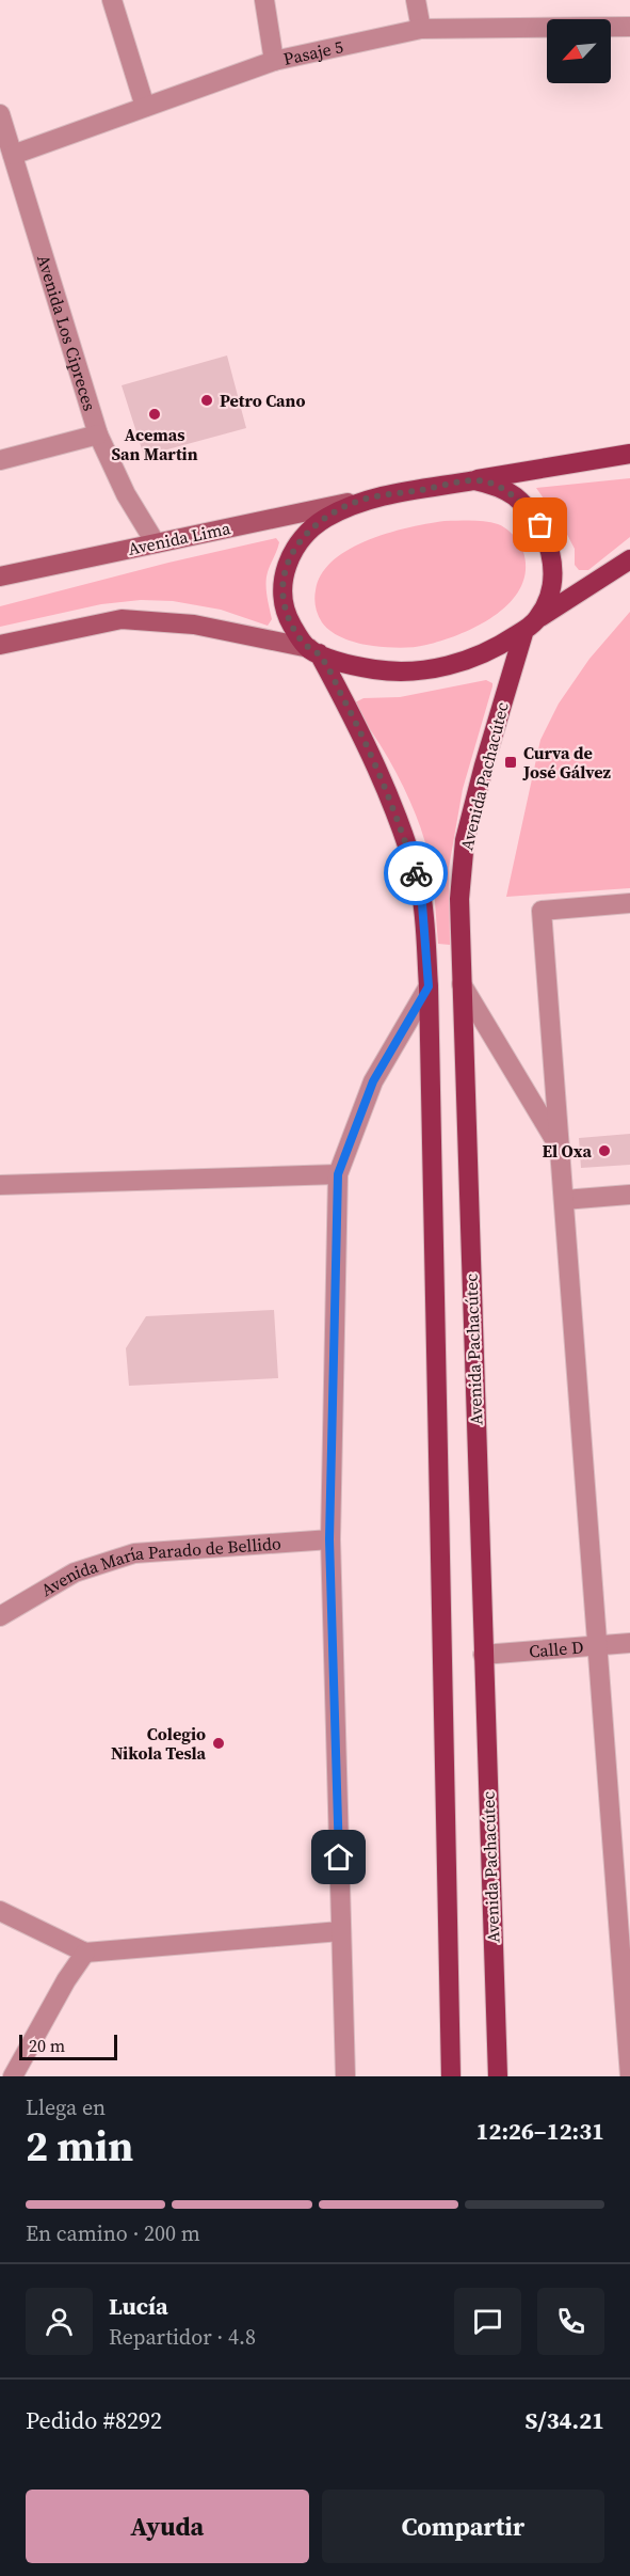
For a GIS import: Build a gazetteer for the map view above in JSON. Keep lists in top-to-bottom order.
{
  "streets": {
    "main road": ["Avenida Lima", "Avenida Pachacútec"],
    "street": [
      "Pasaje 5",
      "Avenida Los Cipreces",
      "Avenida María Parado de Bellido",
      "Calle D"
    ]
  },
  "crossings": [
    ["Pasaje 5", "Avenida Los Cipreces"],
    ["Avenida Los Cipreces", "Avenida Lima"],
    ["Avenida Lima", "Avenida Pachacútec"],
    ["Avenida Pachacútec", "Calle D"]
  ],
  "places": {
    "other": [
      "Petro Cano",
      "Acemas San Martin",
      "El Oxa",
      "Colegio Nikola Tesla"
    ],
    "transit": ["Curva de José Gálvez"]
  },
  "scale_bar": "20 m",
  "north": "bottom left",
  "page": {
    "scale": "20 m",
    "heading": ["2 min", "Llega en", "12:26–12:31"],
    "panel": [
      "Lucía",
      "Repartidor · 4.8",
      "Pedido #8292",
      "S/34.21"
    ],
    "bar": "En camino · 200 m",
    "buttons": ["Ayuda", "Compartir"]
  }
}
